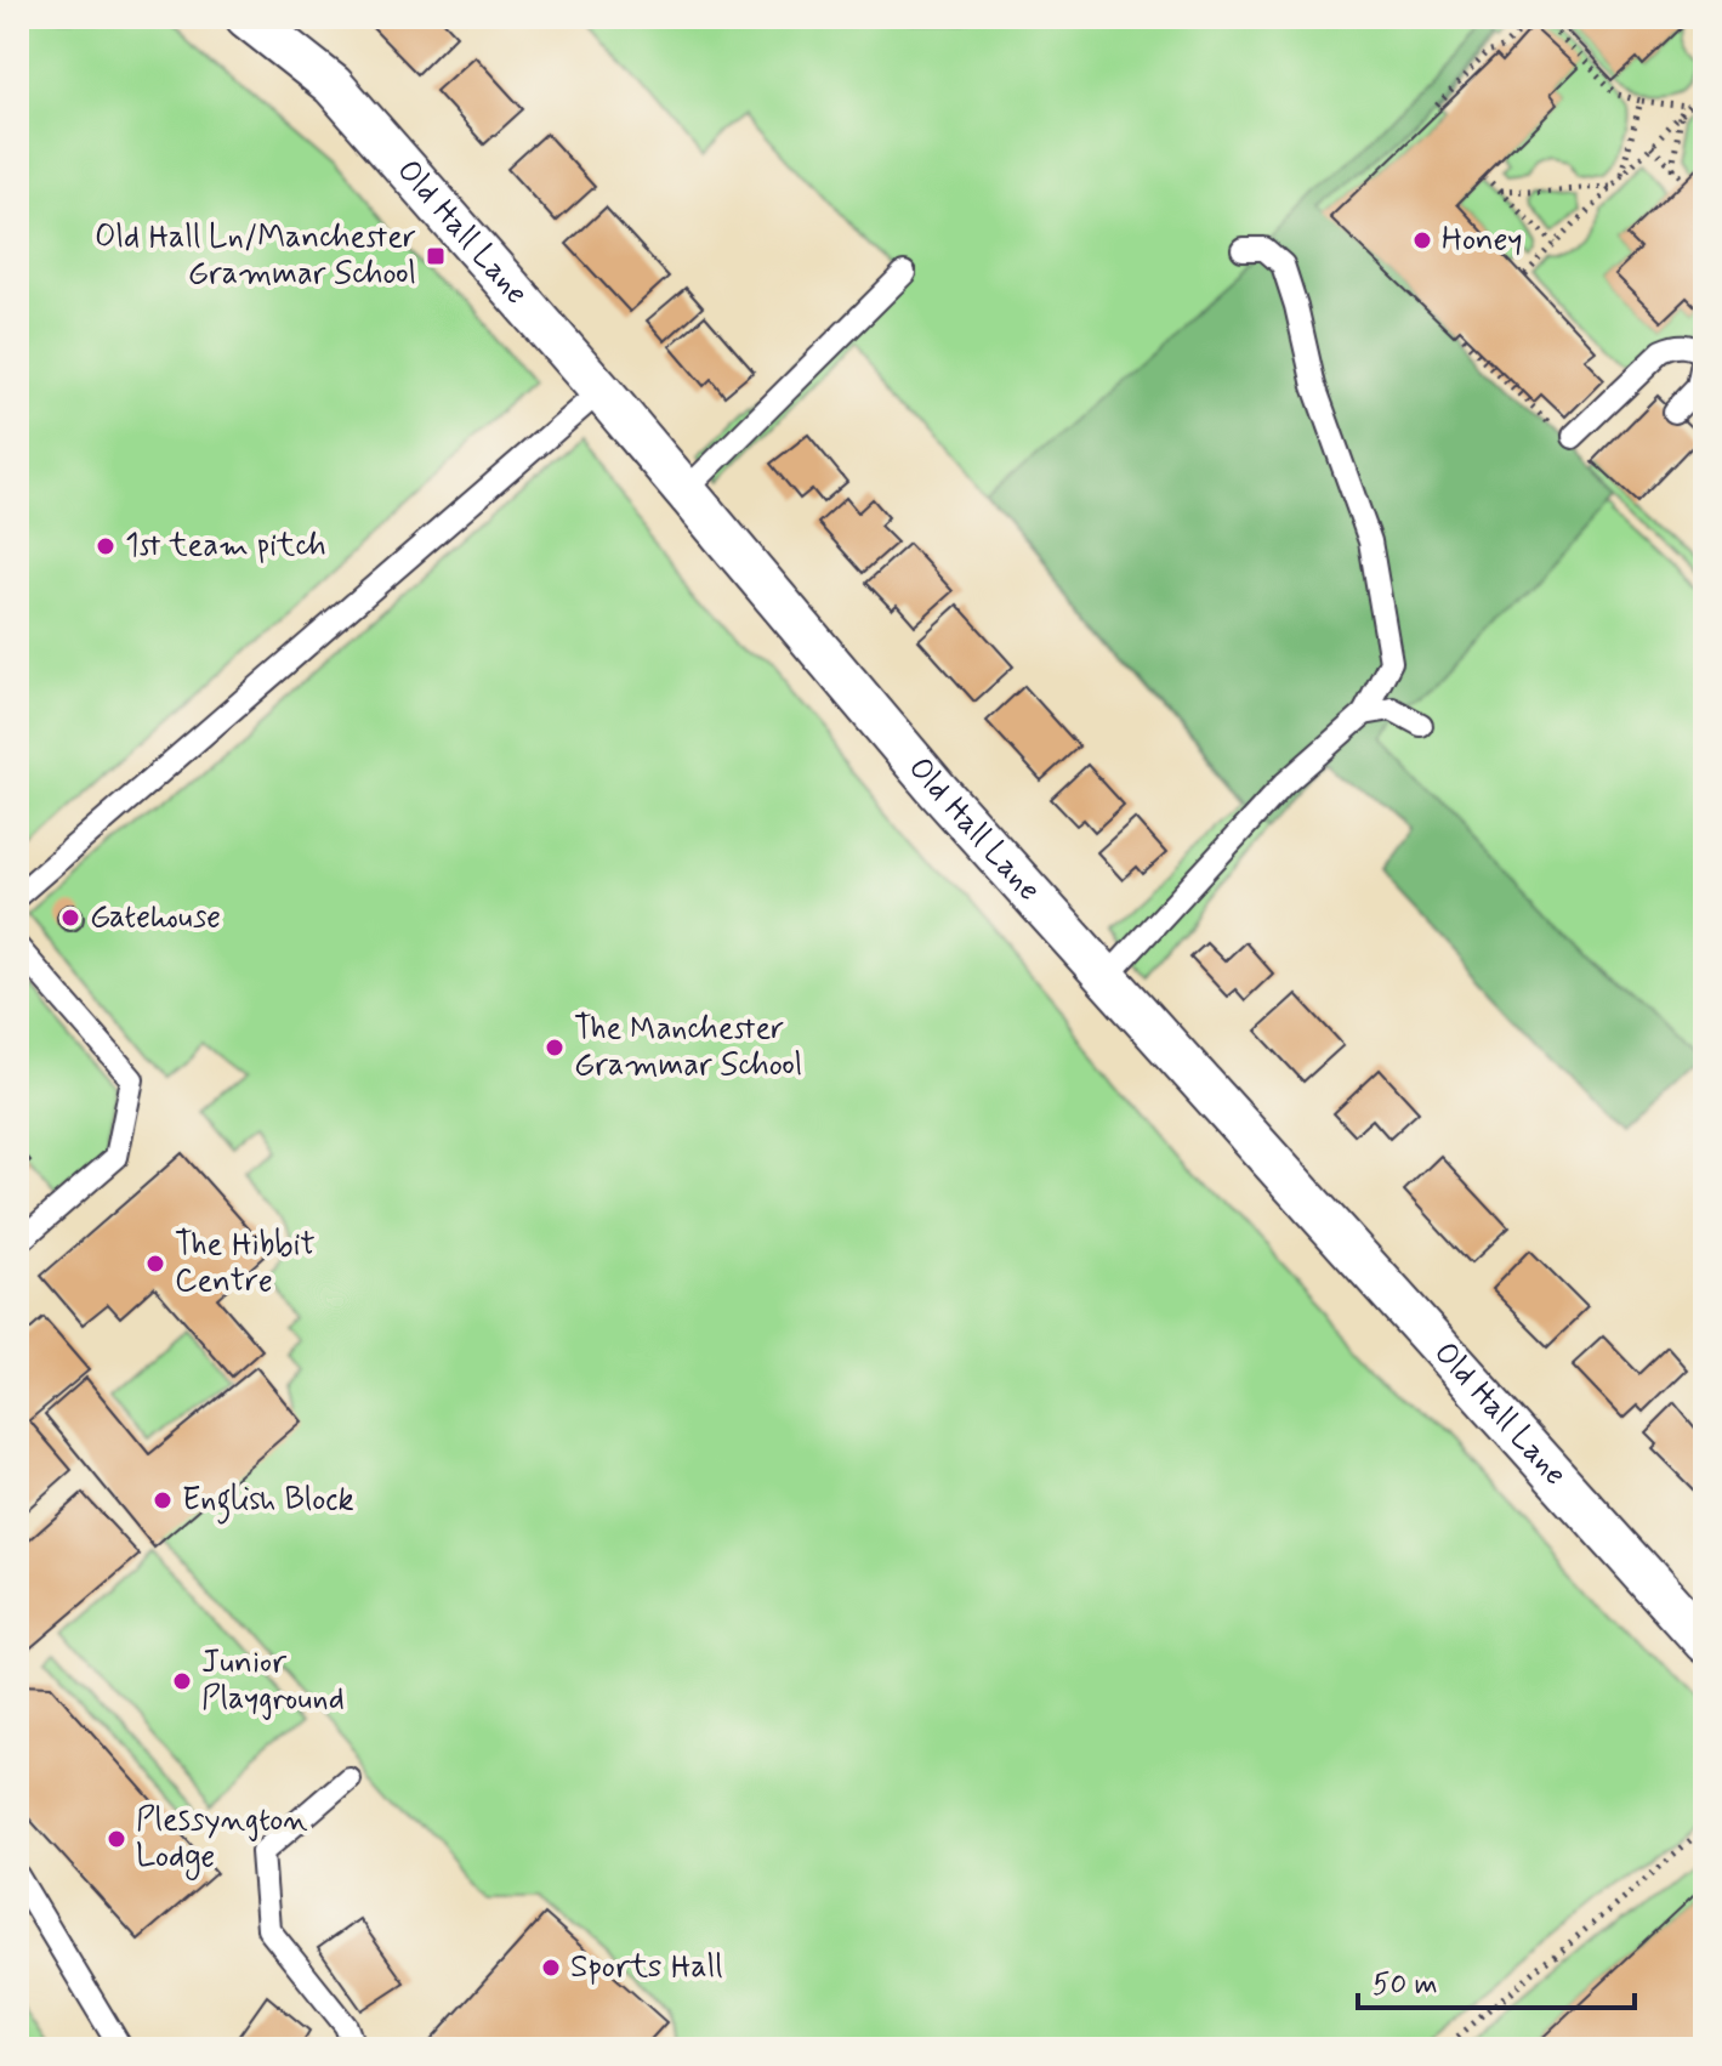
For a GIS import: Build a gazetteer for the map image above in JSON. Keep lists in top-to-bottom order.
{
  "streets": {
    "street": ["Old Hall Lane"]
  },
  "places": {
    "other": [
      "Honey",
      "1st team pitch",
      "Gatehouse",
      "The Manchester Grammar School",
      "The Hibbit Centre",
      "English Block",
      "Junior Playground",
      "Plessyngton Lodge",
      "Sports Hall"
    ],
    "transit": ["Old Hall Ln/Manchester Grammar School"]
  },
  "scale_bar": "50 m"
}
